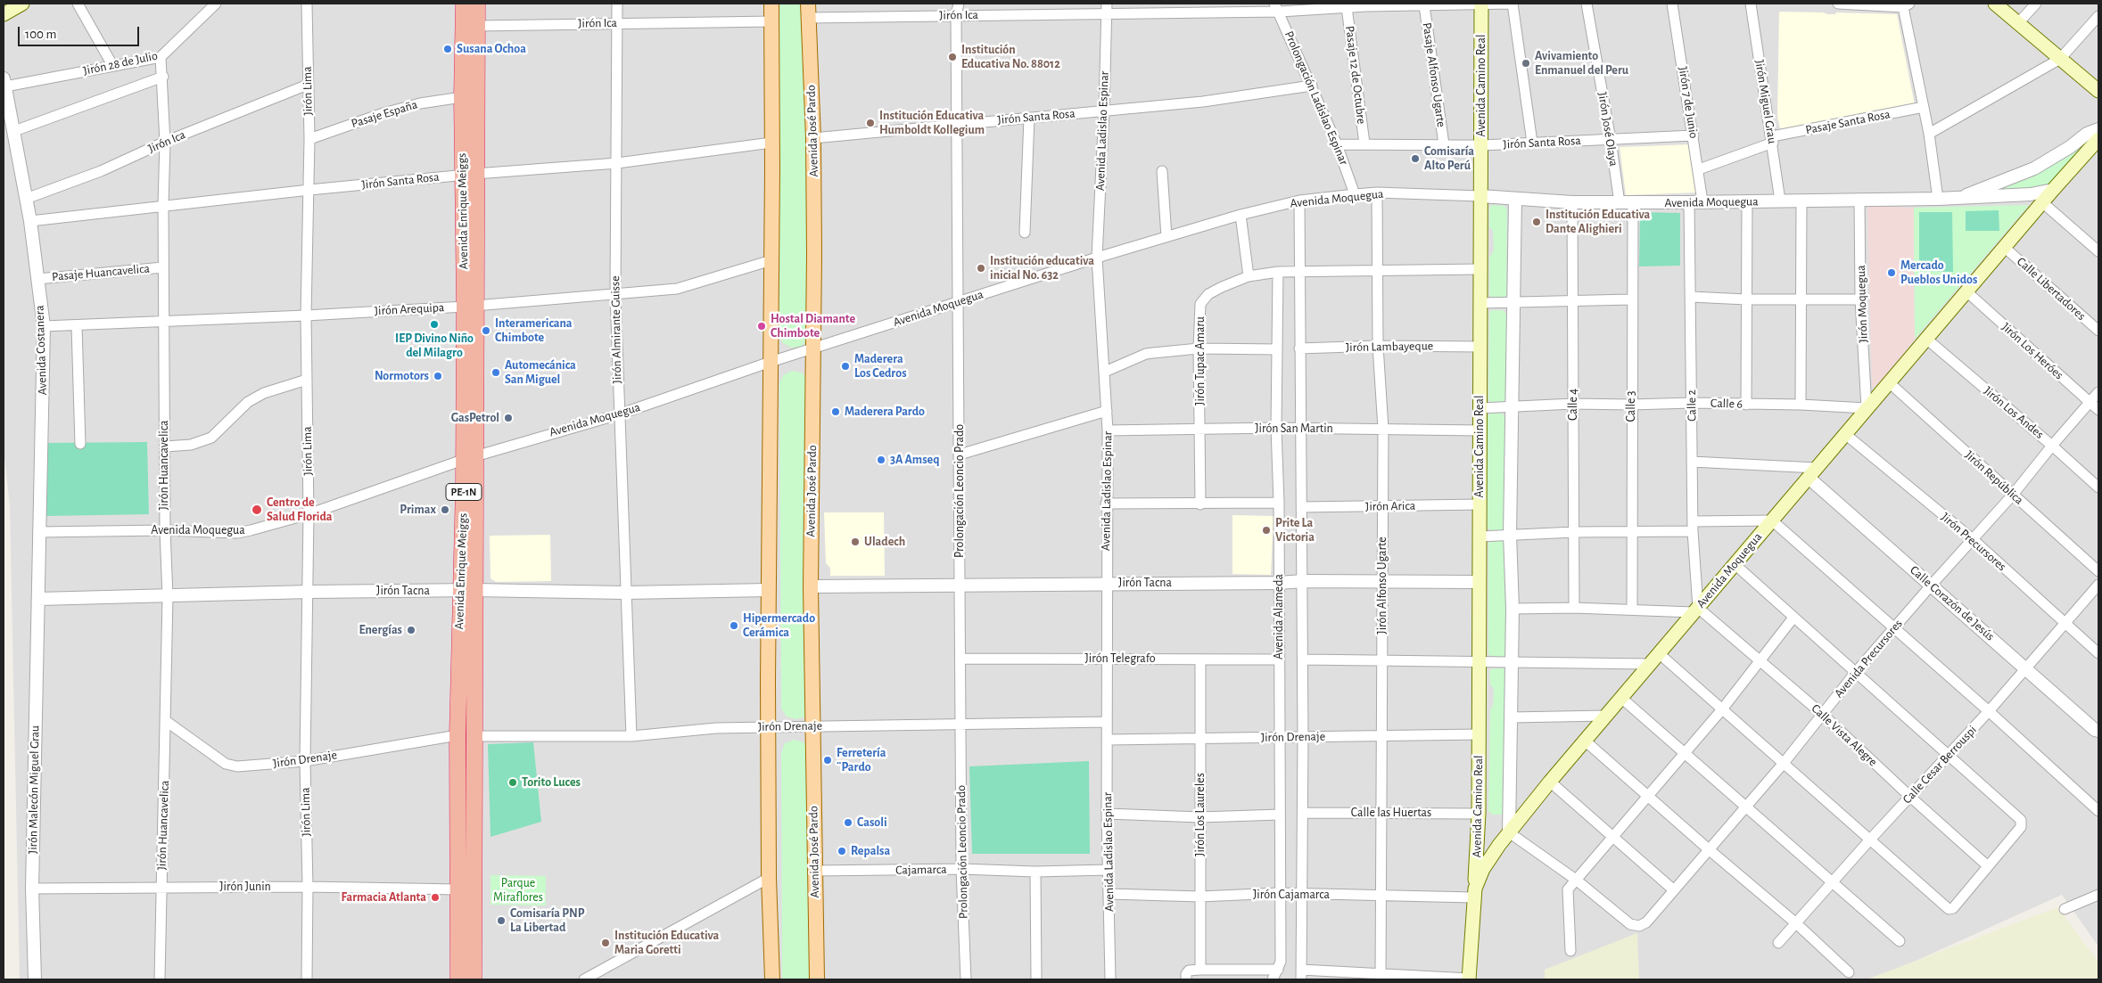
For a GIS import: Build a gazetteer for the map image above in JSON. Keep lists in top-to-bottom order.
{
  "streets": {
    "highway": ["Avenida Enrique Meiggs", "PE-1N"],
    "main road": ["Avenida Camino Real", "Avenida José Pardo", "Avenida Moquegua"],
    "street": [
      "Jirón Ica",
      "Jirón 28 de Julio",
      "Pasaje 12 de Octubre",
      "Pasaje Alfonso Ugarte",
      "Jirón Lima",
      "Prolongación Ladislao Espinar",
      "Jirón Miguel Grau",
      "Jirón 7 de Junio",
      "Pasaje España",
      "Jirón Santa Rosa",
      "Pasaje Santa Rosa",
      "Jirón José Olaya",
      "Avenida Ladislao Espinar",
      "Pasaje Huancavelica",
      "Calle Libertadores",
      "Jirón Moquegua",
      "Jirón Arequipa",
      "Jirón Almirante Guisse",
      "Jirón Lambayeque",
      "Avenida Costanera",
      "Jirón Los Heróes",
      "Jirón Tupac Amaru",
      "Calle 6",
      "Calle 4",
      "Calle 2",
      "Calle 3",
      "Jirón Los Andes",
      "Jirón San Martin",
      "Jirón Huancavelica",
      "Jirón República",
      "Prolongación Leoncio Prado",
      "Jirón Arica",
      "Jirón Precursores",
      "Jirón Tacna",
      "Jirón Alfonso Ugarte",
      "Calle Corazón de Jesús",
      "Avenida Alameda",
      "Jirón Telegrafo",
      "Avenida Precursores",
      "Jirón Drenaje",
      "Calle Vista Alegre",
      "Calle Cesar Berrouspi",
      "Jirón Malecón Miguel Grau",
      "Calle las Huertas",
      "Jirón Los Laureles",
      "Cajamarca",
      "Jirón Junin",
      "Jirón Cajamarca"
    ]
  },
  "crossings": [
    ["Jirón Ica", "Pasaje 12 de Octubre"],
    ["Jirón Ica", "Pasaje Alfonso Ugarte"],
    ["Jirón Ica", "Avenida Camino Real"],
    ["Jirón Ica", "Jirón Lima"],
    ["Jirón Ica", "Prolongación Ladislao Espinar"],
    ["Jirón Ica", "Avenida José Pardo"],
    ["Jirón Ica", "Avenida Ladislao Espinar"],
    ["Jirón Ica", "Avenida Enrique Meiggs"],
    ["Jirón Ica", "Jirón Almirante Guisse"],
    ["Jirón Ica", "Avenida Costanera"],
    ["Jirón Ica", "Jirón Huancavelica"],
    ["Jirón Ica", "Prolongación Leoncio Prado"],
    ["Jirón 28 de Julio", "Avenida Costanera"],
    ["Jirón 28 de Julio", "Jirón Huancavelica"],
    ["Pasaje 12 de Octubre", "Jirón Santa Rosa"],
    ["Pasaje Alfonso Ugarte", "Jirón Santa Rosa"],
    ["Avenida Camino Real", "Jirón Santa Rosa"],
    ["Avenida Camino Real", "Avenida Moquegua"],
    ["Avenida Camino Real", "Jirón Lambayeque"],
    ["Avenida Camino Real", "Calle 6"],
    ["Avenida Camino Real", "Jirón San Martin"],
    ["Avenida Camino Real", "Jirón Arica"],
    ["Avenida Camino Real", "Jirón Tacna"],
    ["Avenida Camino Real", "Jirón Drenaje"],
    ["Avenida Camino Real", "Calle las Huertas"],
    ["Avenida Camino Real", "Jirón Cajamarca"],
    ["Jirón Lima", "Pasaje España"],
    ["Jirón Lima", "Jirón Santa Rosa"],
    ["Jirón Lima", "Avenida Moquegua"],
    ["Jirón Lima", "Jirón Arequipa"],
    ["Jirón Lima", "Jirón Tacna"],
    ["Jirón Lima", "Jirón Drenaje"],
    ["Jirón Lima", "Jirón Junin"],
    ["Prolongación Ladislao Espinar", "Jirón Santa Rosa"],
    ["Prolongación Ladislao Espinar", "Avenida Moquegua"],
    ["Jirón Miguel Grau", "Pasaje Santa Rosa"],
    ["Jirón Miguel Grau", "Avenida Moquegua"],
    ["Jirón 7 de Junio", "Jirón Santa Rosa"],
    ["Jirón 7 de Junio", "Pasaje Santa Rosa"],
    ["Jirón 7 de Junio", "Avenida Moquegua"],
    ["Pasaje España", "Avenida Enrique Meiggs"],
    ["Jirón Santa Rosa", "Jirón José Olaya"],
    ["Jirón Santa Rosa", "Avenida José Pardo"],
    ["Jirón Santa Rosa", "Avenida Ladislao Espinar"],
    ["Jirón Santa Rosa", "Avenida Enrique Meiggs"],
    ["Jirón Santa Rosa", "Jirón Almirante Guisse"],
    ["Jirón Santa Rosa", "Avenida Costanera"],
    ["Jirón Santa Rosa", "Jirón Huancavelica"],
    ["Jirón Santa Rosa", "Prolongación Leoncio Prado"],
    ["Jirón José Olaya", "Avenida Moquegua"],
    ["Avenida José Pardo", "Avenida Moquegua"],
    ["Avenida José Pardo", "Jirón Tacna"],
    ["Avenida José Pardo", "Jirón Drenaje"],
    ["Avenida José Pardo", "Cajamarca"],
    ["Avenida Ladislao Espinar", "Avenida Moquegua"],
    ["Avenida Ladislao Espinar", "Jirón San Martin"],
    ["Avenida Ladislao Espinar", "Jirón Tacna"],
    ["Avenida Ladislao Espinar", "Jirón Telegrafo"],
    ["Avenida Ladislao Espinar", "Jirón Drenaje"],
    ["Avenida Ladislao Espinar", "Cajamarca"],
    ["Avenida Ladislao Espinar", "Jirón Cajamarca"],
    ["Avenida Moquegua", "Avenida Enrique Meiggs"],
    ["Avenida Moquegua", "Calle Libertadores"],
    ["Avenida Moquegua", "Jirón Moquegua"],
    ["Avenida Moquegua", "Jirón Almirante Guisse"],
    ["Avenida Moquegua", "Avenida Costanera"],
    ["Avenida Moquegua", "Jirón Los Heróes"],
    ["Avenida Moquegua", "Calle 6"],
    ["Avenida Moquegua", "Calle 4"],
    ["Avenida Moquegua", "Calle 2"],
    ["Avenida Moquegua", "Calle 3"],
    ["Avenida Moquegua", "Jirón Los Andes"],
    ["Avenida Moquegua", "Jirón Huancavelica"],
    ["Avenida Moquegua", "Jirón República"],
    ["Avenida Moquegua", "Prolongación Leoncio Prado"],
    ["Avenida Moquegua", "Jirón Precursores"],
    ["Avenida Moquegua", "Jirón Alfonso Ugarte"],
    ["Avenida Moquegua", "Calle Corazón de Jesús"],
    ["Avenida Moquegua", "Avenida Alameda"],
    ["Avenida Moquegua", "Calle Vista Alegre"],
    ["Avenida Moquegua", "Jirón Cajamarca"],
    ["Avenida Enrique Meiggs", "Jirón Arequipa"],
    ["Avenida Enrique Meiggs", "Jirón Tacna"],
    ["Avenida Enrique Meiggs", "Jirón Drenaje"],
    ["Avenida Enrique Meiggs", "Jirón Junin"],
    ["Pasaje Huancavelica", "Avenida Costanera"],
    ["Pasaje Huancavelica", "Jirón Huancavelica"],
    ["Jirón Moquegua", "Calle 6"],
    ["Jirón Arequipa", "Jirón Almirante Guisse"],
    ["Jirón Arequipa", "Avenida Costanera"],
    ["Jirón Arequipa", "Jirón Huancavelica"],
    ["Jirón Almirante Guisse", "Jirón Tacna"],
    ["Jirón Almirante Guisse", "Jirón Drenaje"],
    ["Jirón Lambayeque", "Jirón Alfonso Ugarte"],
    ["Jirón Lambayeque", "Avenida Alameda"],
    ["Avenida Costanera", "Jirón Tacna"],
    ["Avenida Costanera", "Jirón Malecón Miguel Grau"],
    ["Jirón Los Heróes", "Avenida Precursores"],
    ["Jirón Tupac Amaru", "Jirón San Martin"],
    ["Jirón Tupac Amaru", "Avenida Alameda"],
    ["Calle 6", "Calle 4"],
    ["Calle 6", "Calle 2"],
    ["Calle 6", "Calle 3"],
    ["Calle 2", "Calle Vista Alegre"],
    ["Jirón Los Andes", "Avenida Precursores"],
    ["Jirón San Martin", "Jirón Alfonso Ugarte"],
    ["Jirón San Martin", "Avenida Alameda"],
    ["Jirón Huancavelica", "Jirón Tacna"],
    ["Jirón Huancavelica", "Jirón Drenaje"],
    ["Jirón Huancavelica", "Jirón Junin"],
    ["Jirón República", "Avenida Precursores"],
    ["Prolongación Leoncio Prado", "Jirón Tacna"],
    ["Prolongación Leoncio Prado", "Jirón Telegrafo"],
    ["Prolongación Leoncio Prado", "Jirón Drenaje"],
    ["Prolongación Leoncio Prado", "Cajamarca"],
    ["Jirón Arica", "Jirón Alfonso Ugarte"],
    ["Jirón Arica", "Avenida Alameda"],
    ["Jirón Precursores", "Avenida Precursores"],
    ["Jirón Precursores", "Calle Cesar Berrouspi"],
    ["Jirón Tacna", "Jirón Alfonso Ugarte"],
    ["Jirón Tacna", "Avenida Alameda"],
    ["Jirón Tacna", "Jirón Malecón Miguel Grau"],
    ["Jirón Alfonso Ugarte", "Jirón Drenaje"],
    ["Jirón Alfonso Ugarte", "Calle las Huertas"],
    ["Jirón Alfonso Ugarte", "Jirón Cajamarca"],
    ["Calle Corazón de Jesús", "Avenida Precursores"],
    ["Calle Corazón de Jesús", "Calle Cesar Berrouspi"],
    ["Avenida Alameda", "Jirón Telegrafo"],
    ["Avenida Alameda", "Jirón Drenaje"],
    ["Avenida Alameda", "Calle las Huertas"],
    ["Avenida Alameda", "Jirón Cajamarca"],
    ["Jirón Telegrafo", "Jirón Los Laureles"],
    ["Avenida Precursores", "Calle Vista Alegre"],
    ["Jirón Drenaje", "Jirón Los Laureles"],
    ["Calle Vista Alegre", "Calle Cesar Berrouspi"],
    ["Jirón Malecón Miguel Grau", "Jirón Junin"],
    ["Jirón Los Laureles", "Jirón Cajamarca"]
  ],
  "parks": ["Parque Miraflores"],
  "places": [
    "Susana Ochoa",
    "Institución Educativa No. 88012",
    "Avivamiento Enmanuel del Peru",
    "Institución Educativa Humboldt Kollegium",
    "Comisaría Alto Perú",
    "Institución Educativa Dante Alighieri",
    "Institución educativa inicial No. 632",
    "Mercado Pueblos Unidos",
    "IEP Divino Niño del Milagro",
    "Hostal Diamante Chimbote",
    "Interamericana Chimbote",
    "Maderera Los Cedros",
    "Automecánica San Miguel",
    "Normotors",
    "Maderera Pardo",
    "GasPetrol",
    "3A Amseq",
    "Centro de Salud Florida",
    "Primax",
    "Prite La Victoria",
    "Uladech",
    "Hipermercado Cerámica",
    "Energías",
    "Ferretería ¨Pardo",
    "Torito Luces",
    "Casoli",
    "Repalsa",
    "Farmacia Atlanta",
    "Comisaría PNP La Libertad",
    "Institución Educativa Maria Goretti"
  ],
  "scale_bar": "100 m"
}
